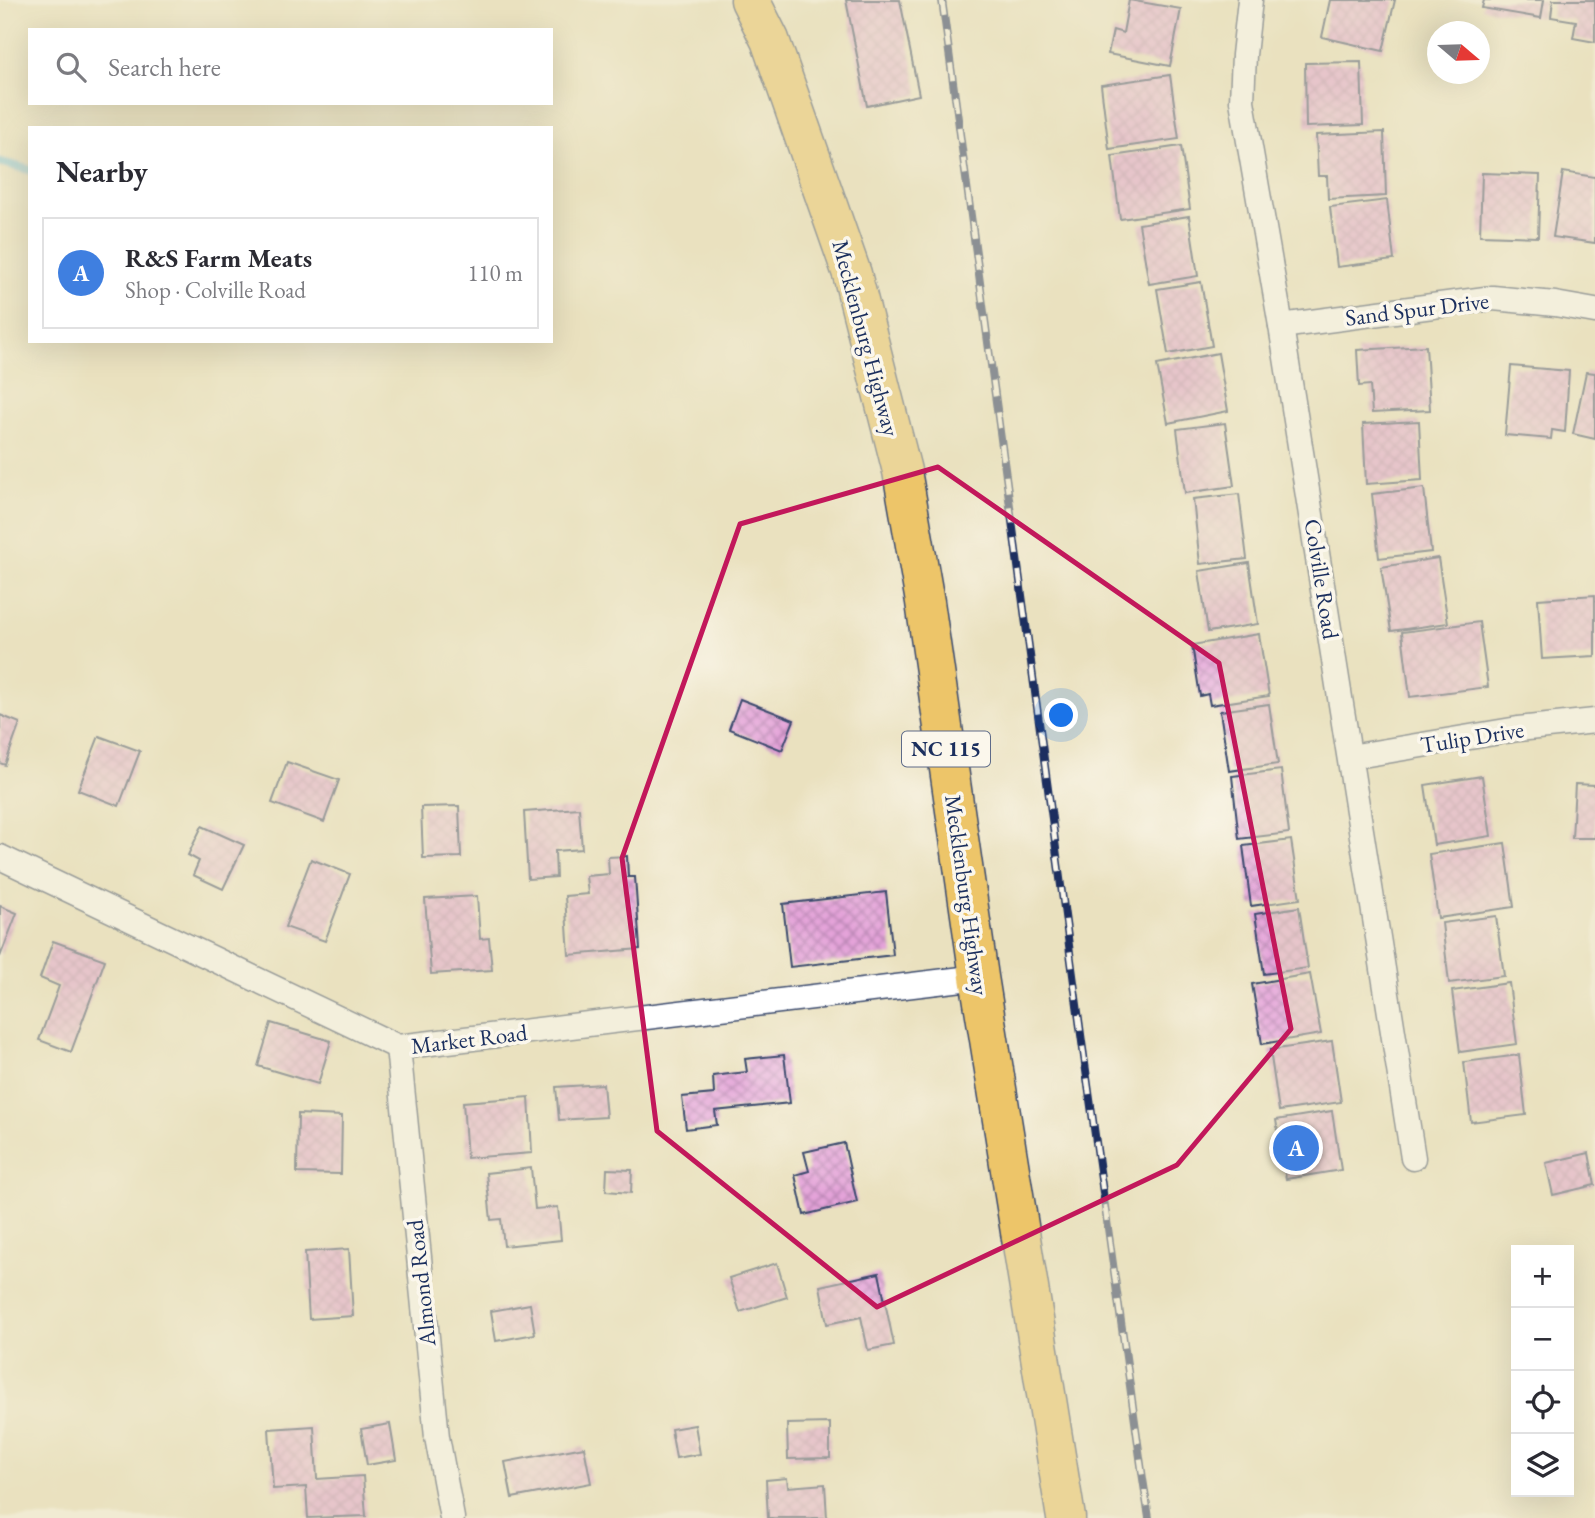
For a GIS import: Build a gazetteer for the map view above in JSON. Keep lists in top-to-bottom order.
{
  "streets": {
    "main road": ["Mecklenburg Highway", "NC 115"],
    "street": [
      "Sand Spur Drive",
      "Colville Road",
      "Tulip Drive",
      "Market Road",
      "Almond Road"
    ]
  },
  "crossings": [
    ["Sand Spur Drive", "Colville Road"],
    ["Mecklenburg Highway", "Market Road"],
    ["Colville Road", "Tulip Drive"],
    ["Market Road", "Almond Road"]
  ],
  "north": "right",
  "page": {
    "search": "Search here",
    "heading": "Nearby",
    "list": [
      {
        "mark": "A",
        "name": "R&S Farm Meats",
        "note": "Shop · Colville Road",
        "value": "110 m"
      }
    ],
    "pins": "A",
    "map_buttons": ["+", "−"]
  }
}
